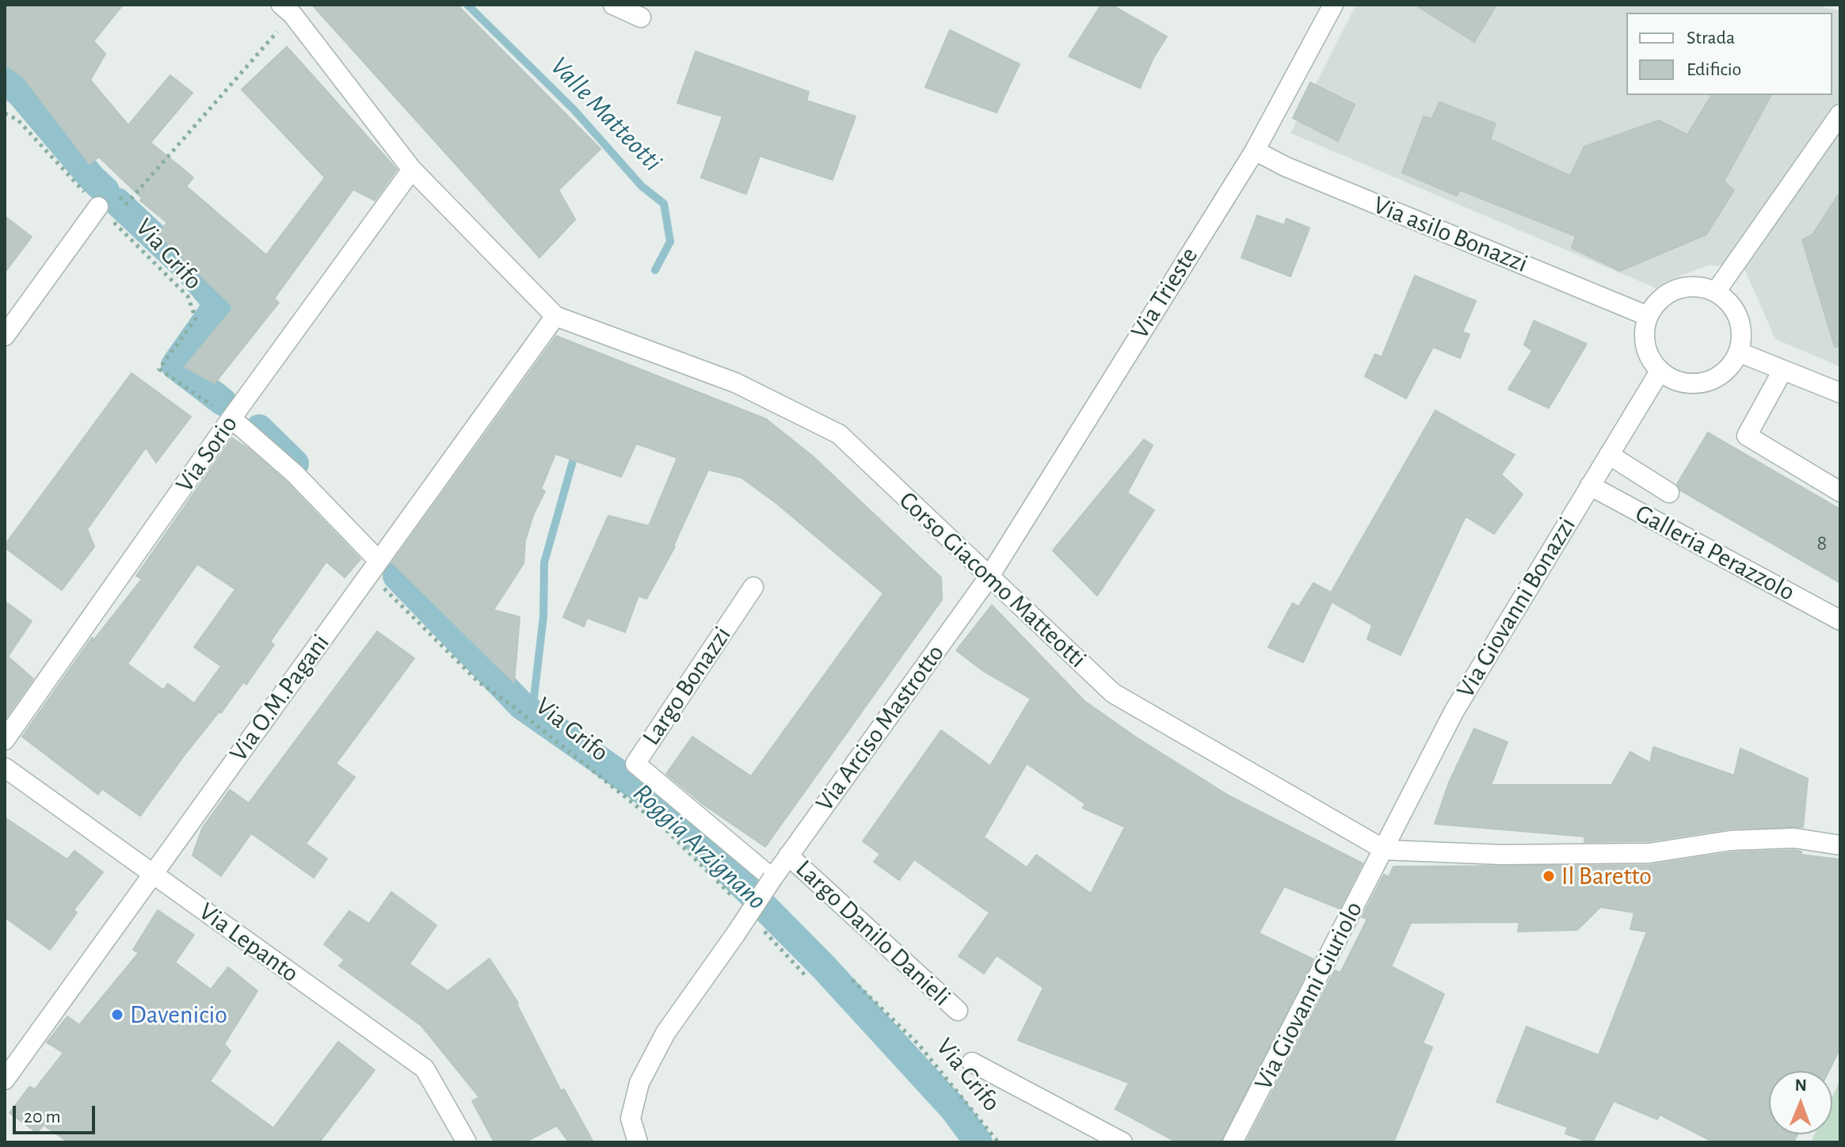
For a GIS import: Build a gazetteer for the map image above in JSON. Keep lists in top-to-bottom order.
{
  "streets": {
    "street": [
      "Via asilo Bonazzi",
      "Via Trieste",
      "Via Sorio",
      "Galleria Perazzolo",
      "Corso Giacomo Matteotti",
      "Via Giovanni Bonazzi",
      "Largo Bonazzi",
      "Via O.M.Pagani",
      "Via Arciso Mastrotto",
      "Largo Danilo Danieli",
      "Via Lepanto",
      "Via Giovanni Giuriolo"
    ],
    "path": ["Via Grifo"]
  },
  "crossings": [
    ["Via asilo Bonazzi", "Via Trieste"],
    ["Via asilo Bonazzi", "Via Giovanni Bonazzi"],
    ["Via Grifo", "Via Sorio"],
    ["Via Grifo", "Via O.M.Pagani"],
    ["Via Trieste", "Corso Giacomo Matteotti"],
    ["Via Trieste", "Via Arciso Mastrotto"],
    ["Via Sorio", "Corso Giacomo Matteotti"],
    ["Galleria Perazzolo", "Via Giovanni Bonazzi"],
    ["Corso Giacomo Matteotti", "Via Giovanni Bonazzi"],
    ["Corso Giacomo Matteotti", "Via O.M.Pagani"],
    ["Corso Giacomo Matteotti", "Via Arciso Mastrotto"],
    ["Corso Giacomo Matteotti", "Via Giovanni Giuriolo"],
    ["Via Giovanni Bonazzi", "Via Giovanni Giuriolo"],
    ["Largo Bonazzi", "Via Arciso Mastrotto"],
    ["Via O.M.Pagani", "Via Lepanto"],
    ["Via Arciso Mastrotto", "Largo Danilo Danieli"]
  ],
  "water": ["Valle Matteotti", "Roggia Arzignano"],
  "places": ["Il Baretto", "Davenicio"],
  "house_numbers": ["8"],
  "legend": ["Strada", "Edificio"],
  "scale_bar": "20 m",
  "north": "top"
}
